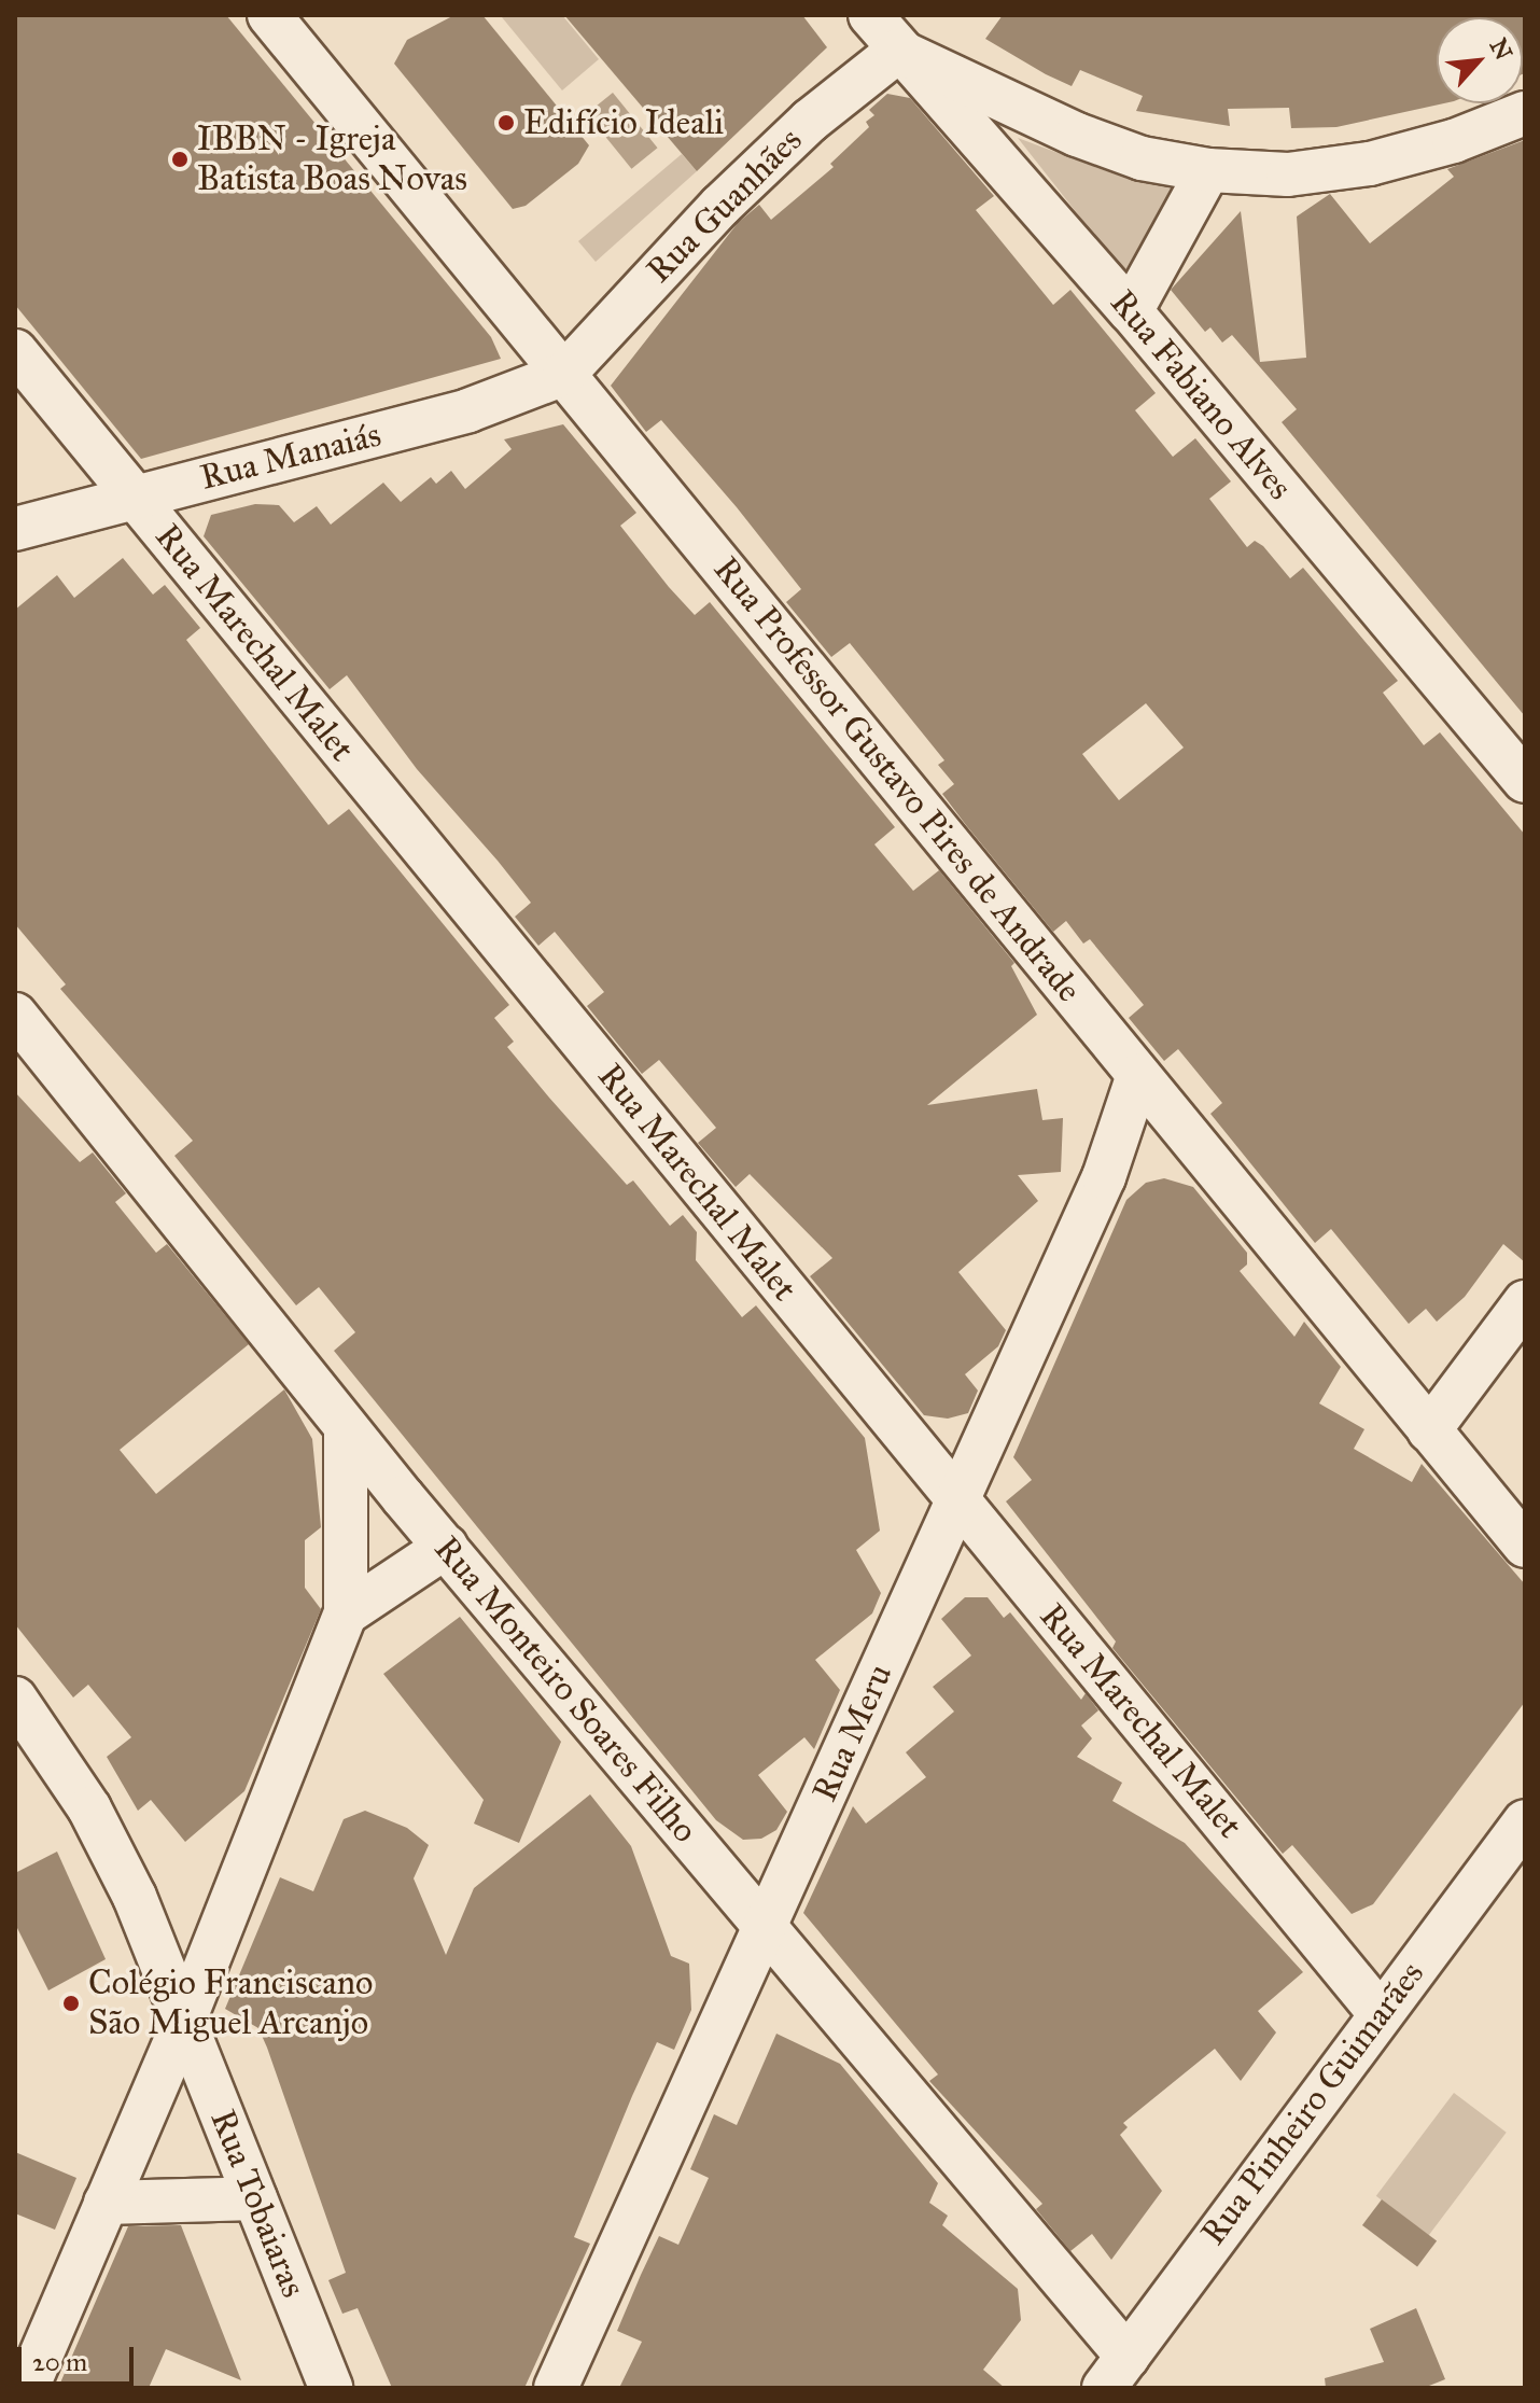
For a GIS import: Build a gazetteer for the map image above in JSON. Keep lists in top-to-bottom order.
{
  "streets": {
    "street": [
      "Rua Guanhães",
      "Rua Fabiano Alves",
      "Rua Manaiás",
      "Rua Marechal Malet",
      "Rua Professor Gustavo Pires de Andrade",
      "Rua Monteiro Soares Filho",
      "Rua Meru",
      "Rua Pinheiro Guimarães",
      "Rua Tobaiaras"
    ]
  },
  "crossings": [
    ["Rua Guanhães", "Rua Fabiano Alves"],
    ["Rua Guanhães", "Rua Manaiás"],
    ["Rua Guanhães", "Rua Professor Gustavo Pires de Andrade"],
    ["Rua Manaiás", "Rua Marechal Malet"],
    ["Rua Manaiás", "Rua Professor Gustavo Pires de Andrade"],
    ["Rua Marechal Malet", "Rua Meru"],
    ["Rua Marechal Malet", "Rua Pinheiro Guimarães"],
    ["Rua Professor Gustavo Pires de Andrade", "Rua Meru"],
    ["Rua Monteiro Soares Filho", "Rua Meru"],
    ["Rua Monteiro Soares Filho", "Rua Pinheiro Guimarães"]
  ],
  "places": ["Edifício Ideali", "IBBN - Igreja Batista Boas Novas", "Colégio Franciscano São Miguel Arcanjo"],
  "scale_bar": "20 m",
  "north": "top right"
}
